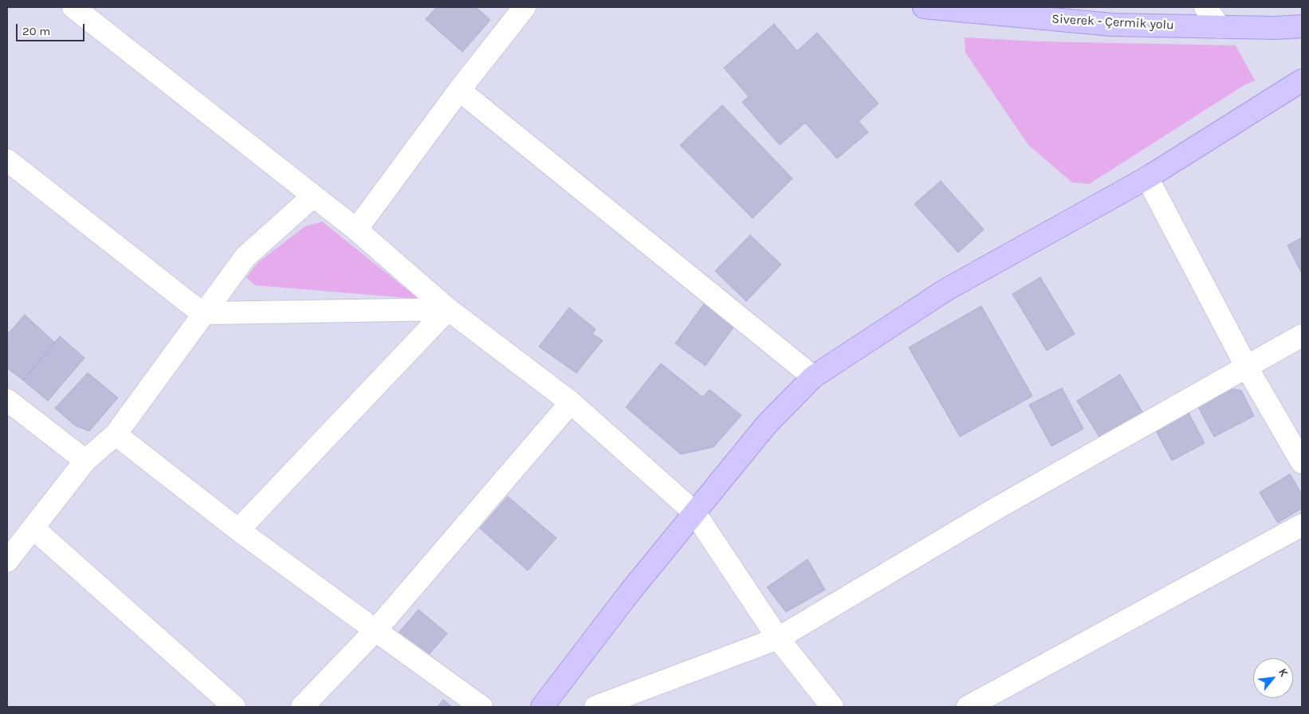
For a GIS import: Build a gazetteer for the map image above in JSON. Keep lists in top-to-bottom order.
{
  "streets": {
    "main road": ["Siverek - Çermik yolu"]
  },
  "scale_bar": "20 m",
  "north": "top right"
}
